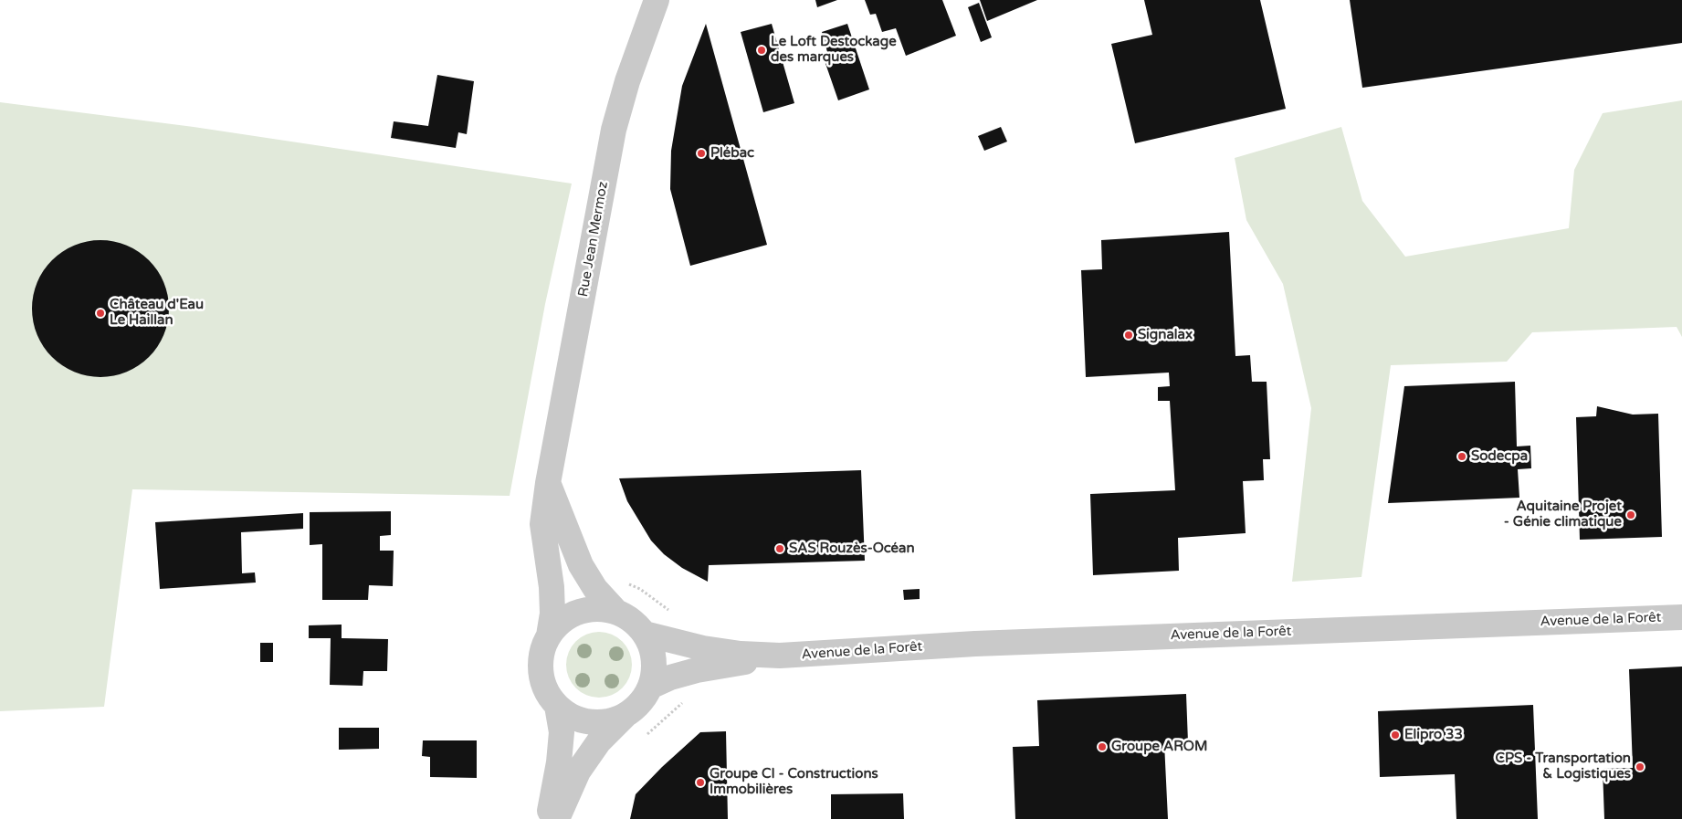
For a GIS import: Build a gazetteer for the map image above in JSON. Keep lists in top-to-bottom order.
{
  "streets": {
    "street": ["Rue Jean Mermoz", "Avenue de la Forêt"]
  },
  "crossings": [
    ["Rue Jean Mermoz", "Avenue de la Forêt"]
  ],
  "places": [
    "Le Loft Destockage des marques",
    "Plébac",
    "Château d'Eau Le Haillan",
    "Signalax",
    "Sodecpa",
    "Aquitaine Projet - Génie climatique",
    "SAS Rouzès-Océan",
    "Elipro 33",
    "Groupe AROM",
    "CPS - Transportation & Logistiques",
    "Groupe CI - Constructions Immobilières"
  ]
}
